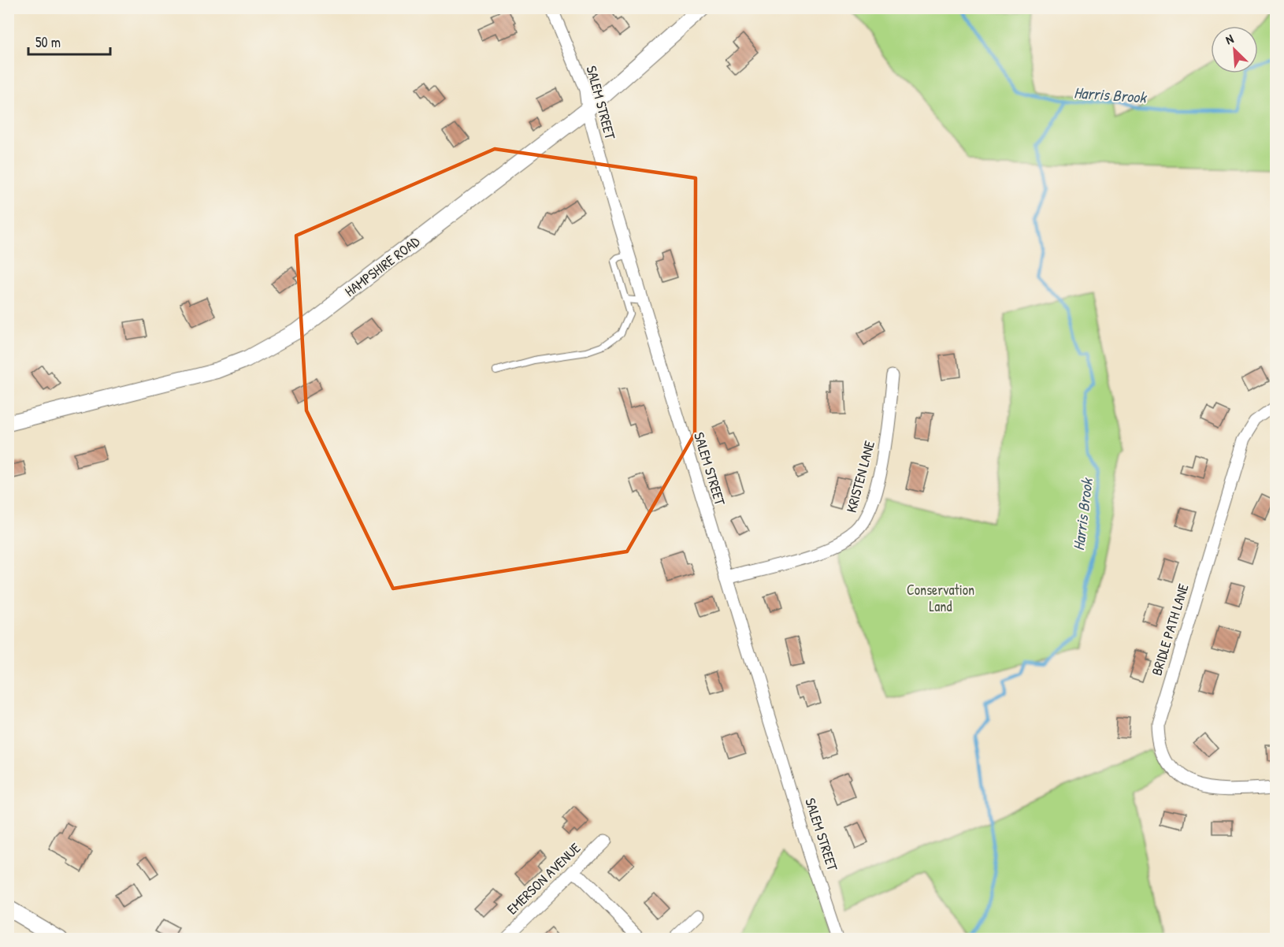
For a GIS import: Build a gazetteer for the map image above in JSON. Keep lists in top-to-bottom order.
{
  "streets": {
    "street": [
      "SALEM STREET",
      "HAMPSHIRE ROAD",
      "KRISTEN LANE",
      "BRIDLE PATH LANE",
      "EMERSON AVENUE"
    ]
  },
  "crossings": [
    ["SALEM STREET", "HAMPSHIRE ROAD"],
    ["SALEM STREET", "KRISTEN LANE"]
  ],
  "water": ["Harris Brook"],
  "parks": ["Conservation Land"],
  "scale_bar": "50 m",
  "north": "top left"
}
